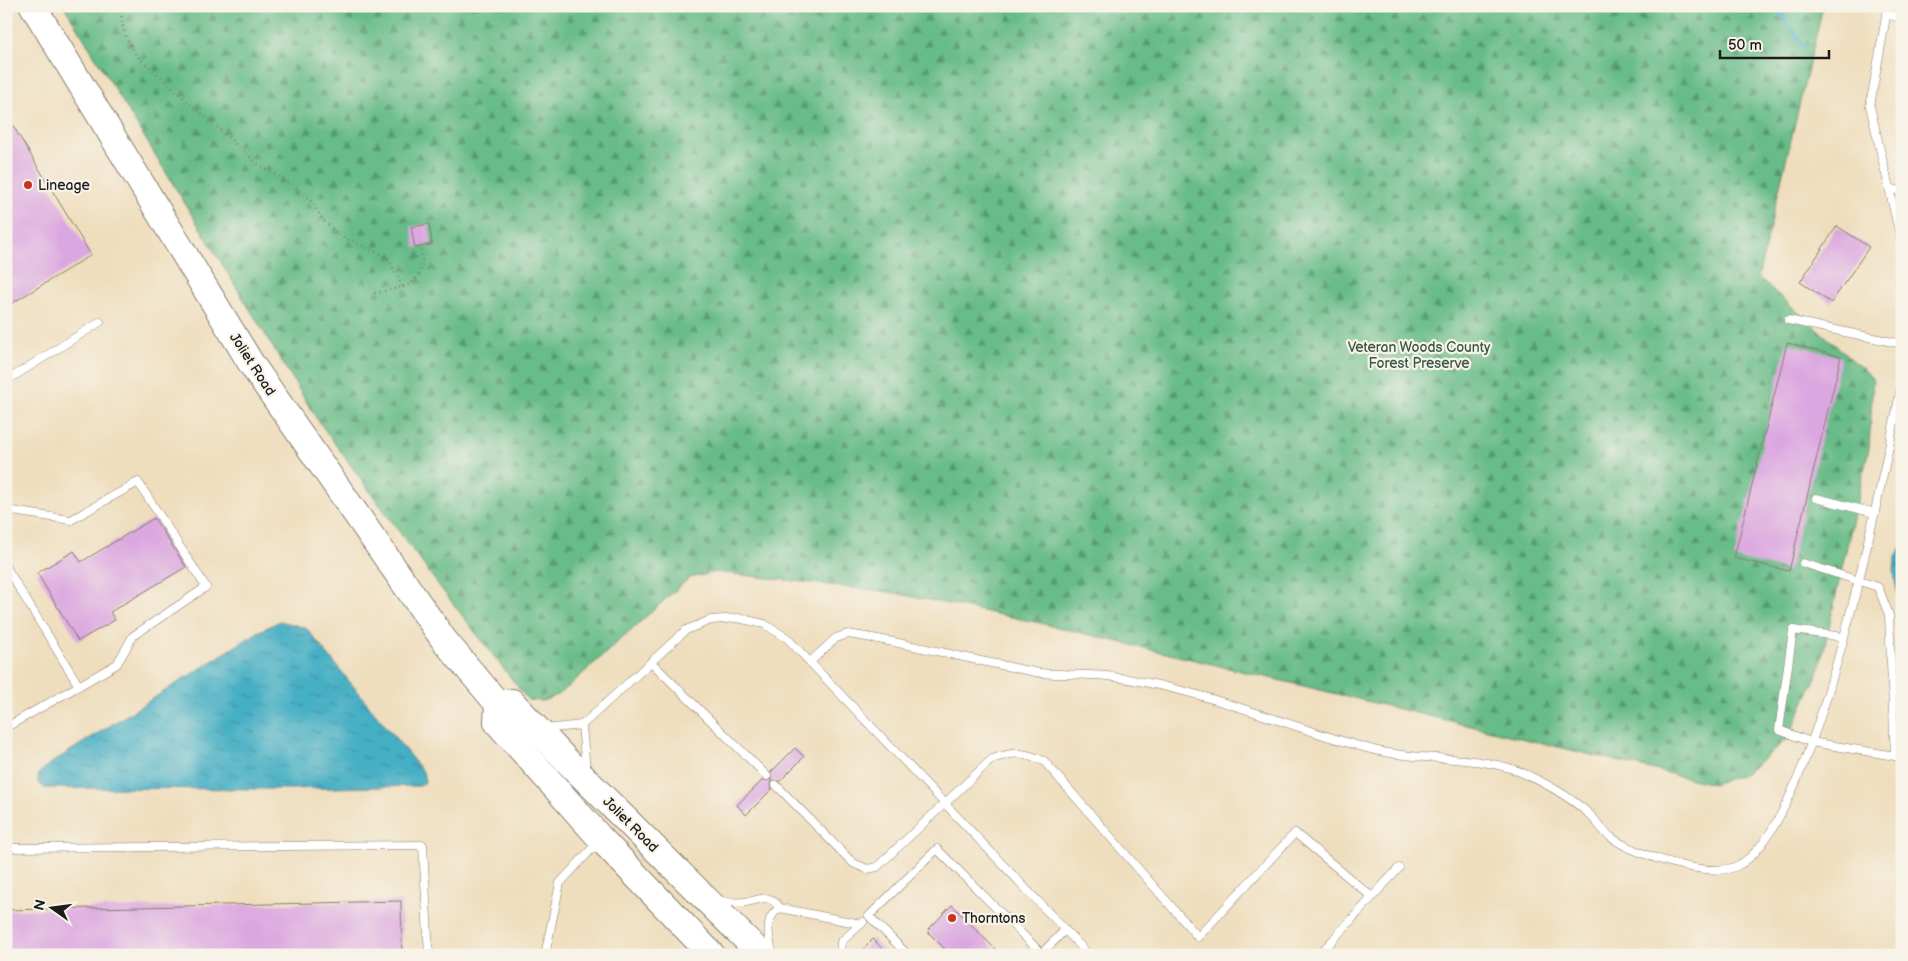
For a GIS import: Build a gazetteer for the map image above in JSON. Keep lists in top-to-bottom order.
{
  "streets": {
    "main road": ["Joliet Road"]
  },
  "parks": ["Veteran Woods County Forest Preserve"],
  "places": ["Lineage", "Thorntons"],
  "scale_bar": "50 m",
  "north": "left"
}
